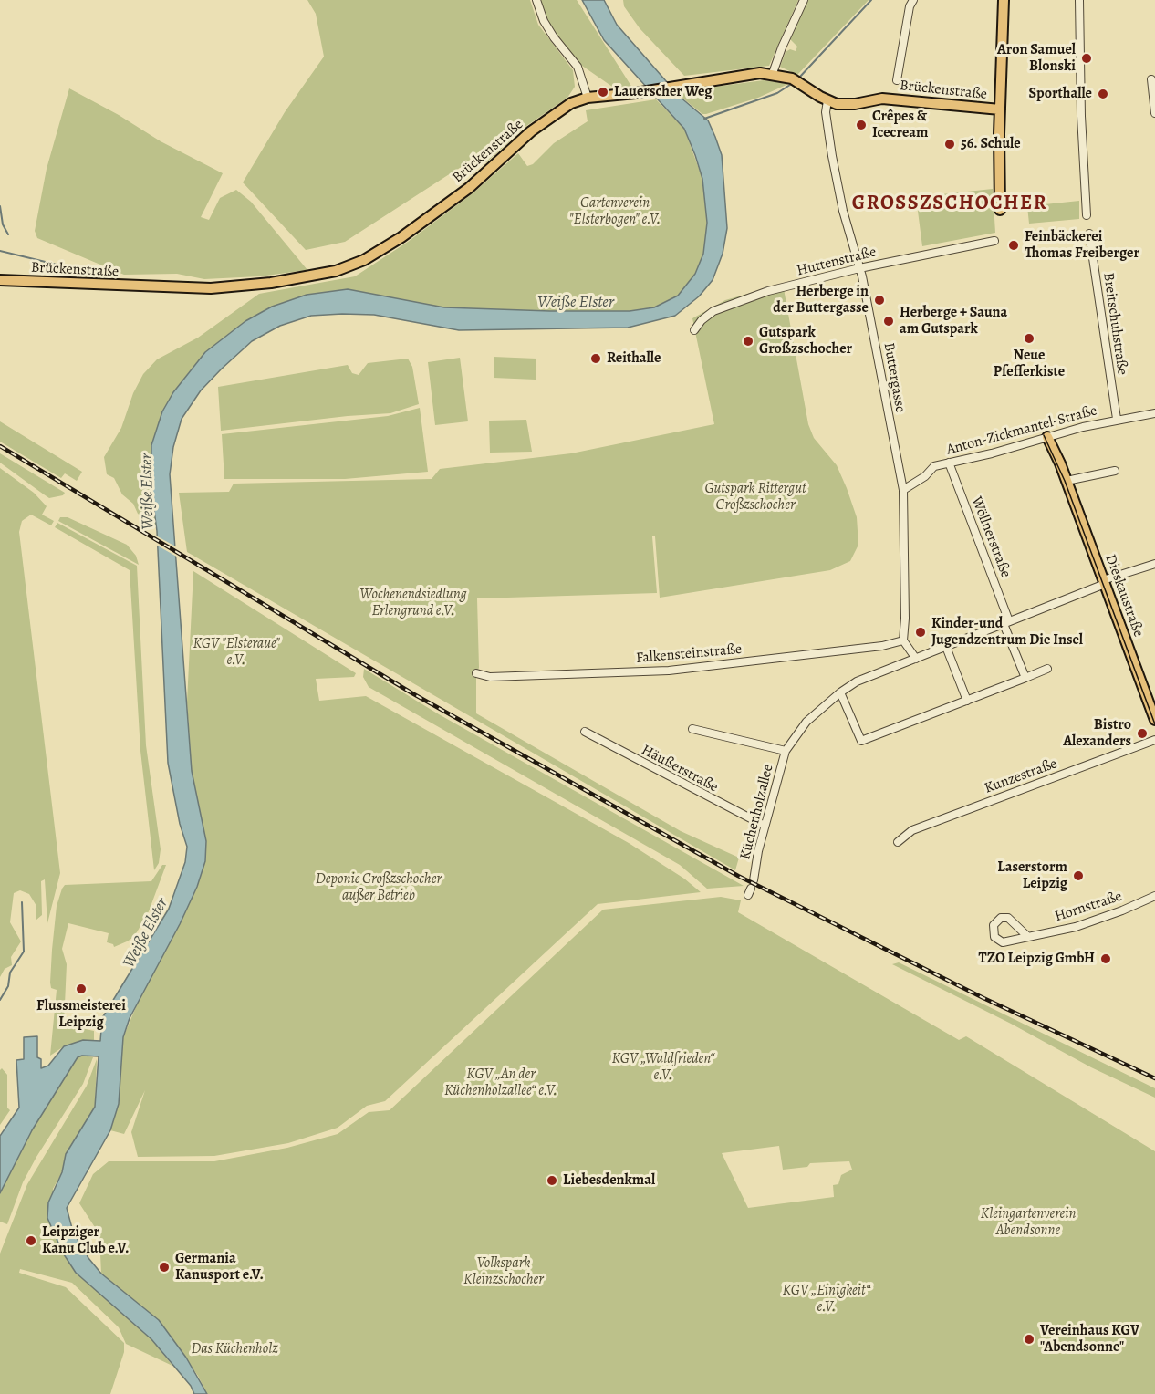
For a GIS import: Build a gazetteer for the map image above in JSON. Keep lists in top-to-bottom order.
{
  "streets": {
    "main road": ["Brückenstraße", "Dieskaustraße"],
    "street": [
      "Huttenstraße",
      "Breitschuhstraße",
      "Buttergasse",
      "Anton-Zickmantel-Straße",
      "Wöllnerstraße",
      "Falkensteinstraße",
      "Häußerstraße",
      "Kunzestraße",
      "Küchenholzallee",
      "Hornstraße"
    ]
  },
  "crossings": [
    ["Brückenstraße", "Buttergasse"],
    ["Huttenstraße", "Buttergasse"],
    ["Breitschuhstraße", "Anton-Zickmantel-Straße"],
    ["Buttergasse", "Anton-Zickmantel-Straße"],
    ["Buttergasse", "Falkensteinstraße"],
    ["Anton-Zickmantel-Straße", "Wöllnerstraße"],
    ["Anton-Zickmantel-Straße", "Dieskaustraße"],
    ["Wöllnerstraße", "Küchenholzallee"],
    ["Dieskaustraße", "Küchenholzallee"],
    ["Häußerstraße", "Küchenholzallee"]
  ],
  "districts": ["GROSSZSCHOCHER"],
  "water": ["Weiße Elster"],
  "parks": [
    "Gartenverein \"Elsterbogen\" e.V.",
    "Gutspark Rittergut Großzschocher",
    "Wochenendsiedlung Erlengrund e.V.",
    "KGV \"Elsteraue\" e.V.",
    "Deponie Großzschocher außer Betrieb",
    "KGV „Waldfrieden“ e.V.",
    "KGV „An der Küchenholzallee“ e.V.",
    "Kleingartenverein Abendsonne",
    "Volkspark Kleinzschocher",
    "KGV „Einigkeit“ e.V.",
    "Das Küchenholz"
  ],
  "places": [
    "Aron Samuel Blonski",
    "Lauerscher Weg",
    "Sporthalle",
    "Crêpes & Icecream",
    "56. Schule",
    "Feinbäckerei Thomas Freiberger",
    "Herberge in der Buttergasse",
    "Herberge + Sauna am Gutspark",
    "Neue Pfefferkiste",
    "Gutspark Großzschocher",
    "Reithalle",
    "Kinder-und Jugendzentrum Die Insel",
    "Bistro Alexanders",
    "Laserstorm Leipzig",
    "TZO Leipzig GmbH",
    "Flussmeisterei Leipzig",
    "Liebesdenkmal",
    "Leipziger Kanu Club e.V.",
    "Germania Kanusport e.V.",
    "Vereinhaus KGV \"Abendsonne\""
  ]
}
